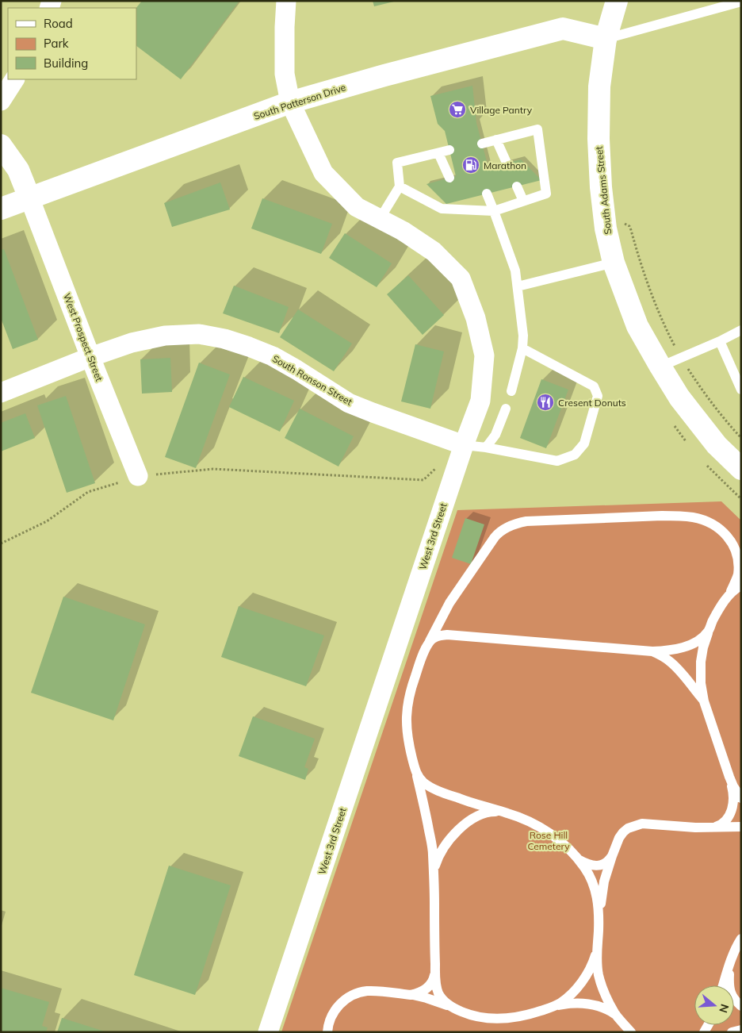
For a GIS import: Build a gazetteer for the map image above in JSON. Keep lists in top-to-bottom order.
{
  "streets": {
    "main road": ["South Patterson Drive", "South Adams Street"],
    "street": ["West Prospect Street", "South Ronson Street", "West 3rd Street"]
  },
  "crossings": [
    ["South Patterson Drive", "South Adams Street"],
    ["South Patterson Drive", "West Prospect Street"],
    ["South Patterson Drive", "West 3rd Street"],
    ["West Prospect Street", "South Ronson Street"],
    ["South Ronson Street", "West 3rd Street"]
  ],
  "parks": ["Rose Hill Cemetery"],
  "places": {
    "supermarket": ["Village Pantry"],
    "fuel station": ["Marathon"],
    "restaurant": ["Cresent Donuts"]
  },
  "legend": ["Road", "Park", "Building"],
  "north": "right"
}
